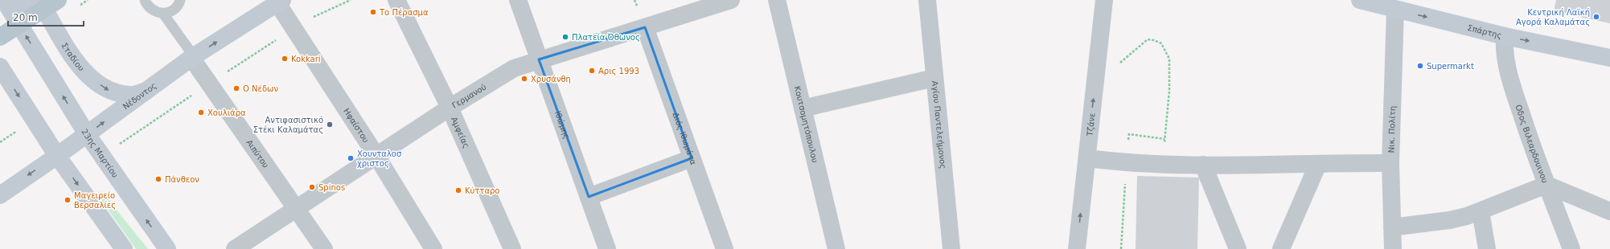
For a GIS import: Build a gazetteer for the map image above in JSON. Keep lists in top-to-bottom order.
{
  "streets": {
    "street": [
      "Σπάρτης",
      "Σταδίου",
      "Νέδοντος",
      "Γερμανού",
      "Ιθώμης",
      "Κουτσομητόπουλου",
      "Αγίου Παντελεήμονος",
      "Τζάνε",
      "Ηφαίστου",
      "Νικ. Πολίτη",
      "Αμφείας",
      "Διός Ιθωμάτα",
      "Οδος Βιλεαρδουινου",
      "23ης Μαρτίου",
      "Αιπύτου"
    ]
  },
  "crossings": [
    ["Σπάρτης", "Νικ. Πολίτη"],
    ["Σπάρτης", "Οδος Βιλεαρδουινου"],
    ["Σταδίου", "Νέδοντος"],
    ["Νέδοντος", "Ηφαίστου"],
    ["Νέδοντος", "23ης Μαρτίου"],
    ["Νέδοντος", "Αιπύτου"],
    ["Γερμανού", "Ιθώμης"],
    ["Γερμανού", "Ηφαίστου"],
    ["Γερμανού", "Αμφείας"],
    ["Γερμανού", "Διός Ιθωμάτα"],
    ["Γερμανού", "Αιπύτου"]
  ],
  "one_way": ["Τζάνε"],
  "places": [
    "Το Πέρασμα",
    "Κεντρική Λαϊκή Αγορά Καλαμάτας",
    "Πλατεία Όθωνος",
    "Kokkari",
    "Supermarkt",
    "Αρις 1993",
    "Χρυσάνθη",
    "Ο Νέδων",
    "Χουλιάρα",
    "Αντιφασιστικό Στέκι Καλαμάτας",
    "Χουνταλοσ χριστος",
    "Πάνθεον",
    "Spinos",
    "Κύτταρο",
    "Μαγειρείο Βερσαλίες"
  ],
  "scale_bar": "20 m"
}
